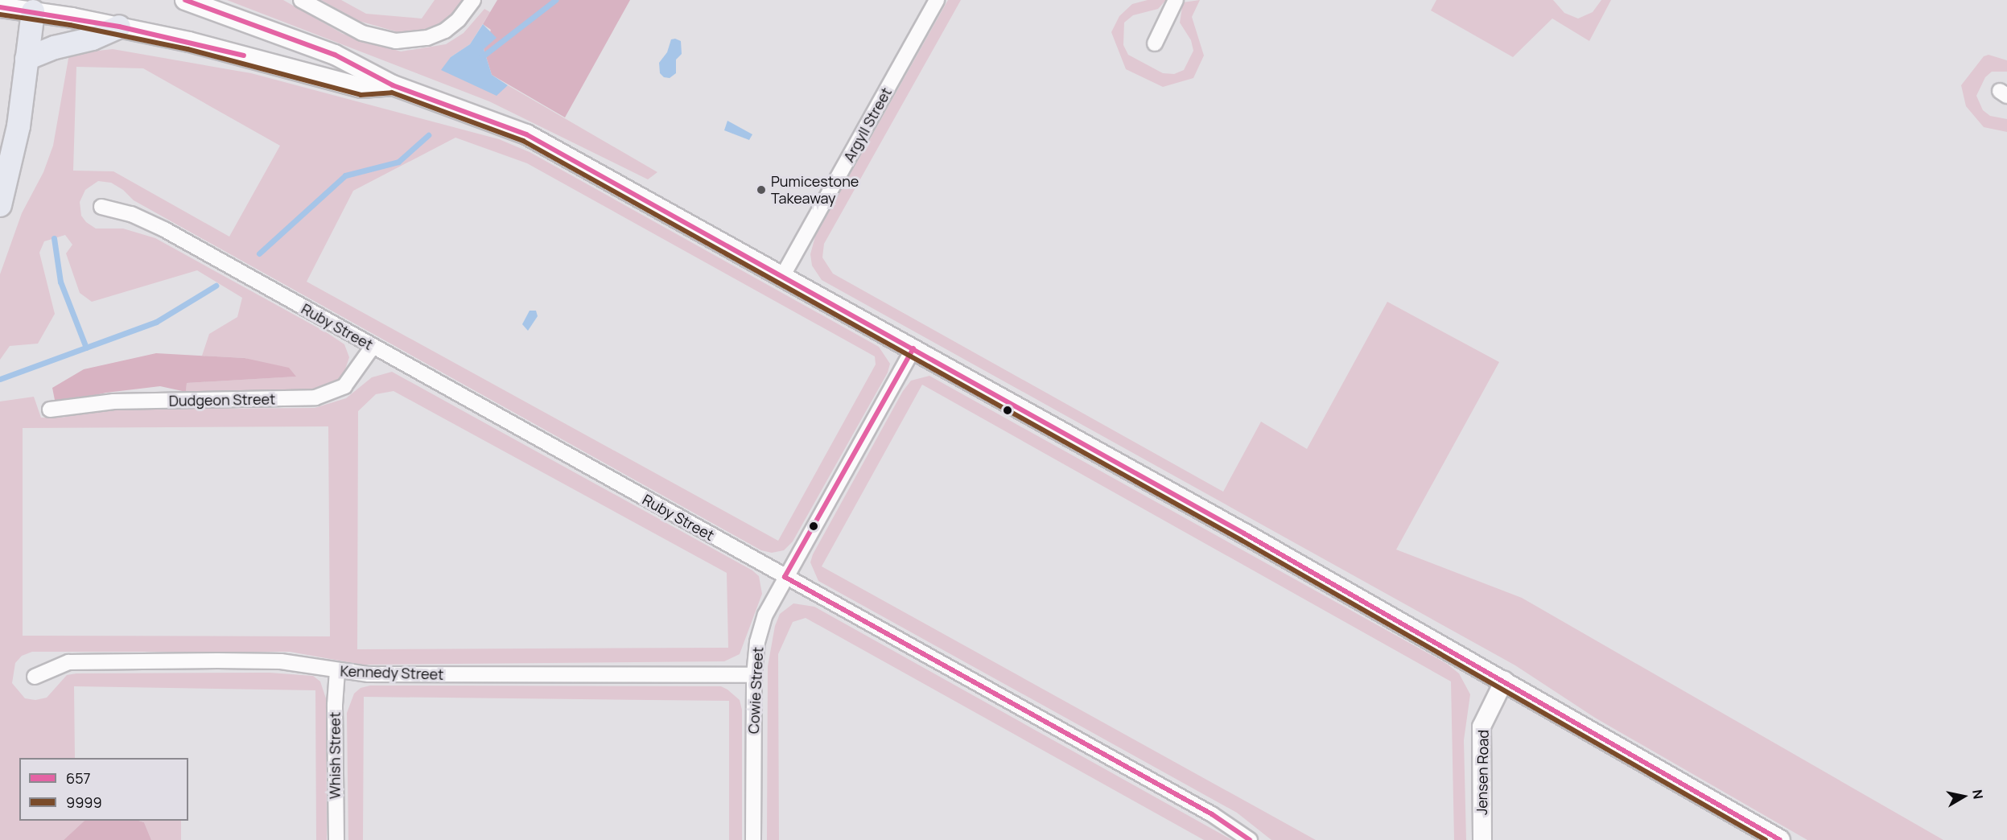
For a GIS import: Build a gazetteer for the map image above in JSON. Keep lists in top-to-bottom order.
{
  "streets": {
    "street": [
      "Argyll Street",
      "Ruby Street",
      "Dudgeon Street",
      "Kennedy Street",
      "Cowie Street",
      "Whish Street",
      "Jensen Road"
    ]
  },
  "crossings": [
    ["Ruby Street", "Dudgeon Street"],
    ["Ruby Street", "Cowie Street"],
    ["Kennedy Street", "Cowie Street"],
    ["Kennedy Street", "Whish Street"]
  ],
  "places": ["Pumicestone Takeaway"],
  "lines": ["transit line 657", "transit line 9999"],
  "legend": ["657", "9999"],
  "north": "right"
}
